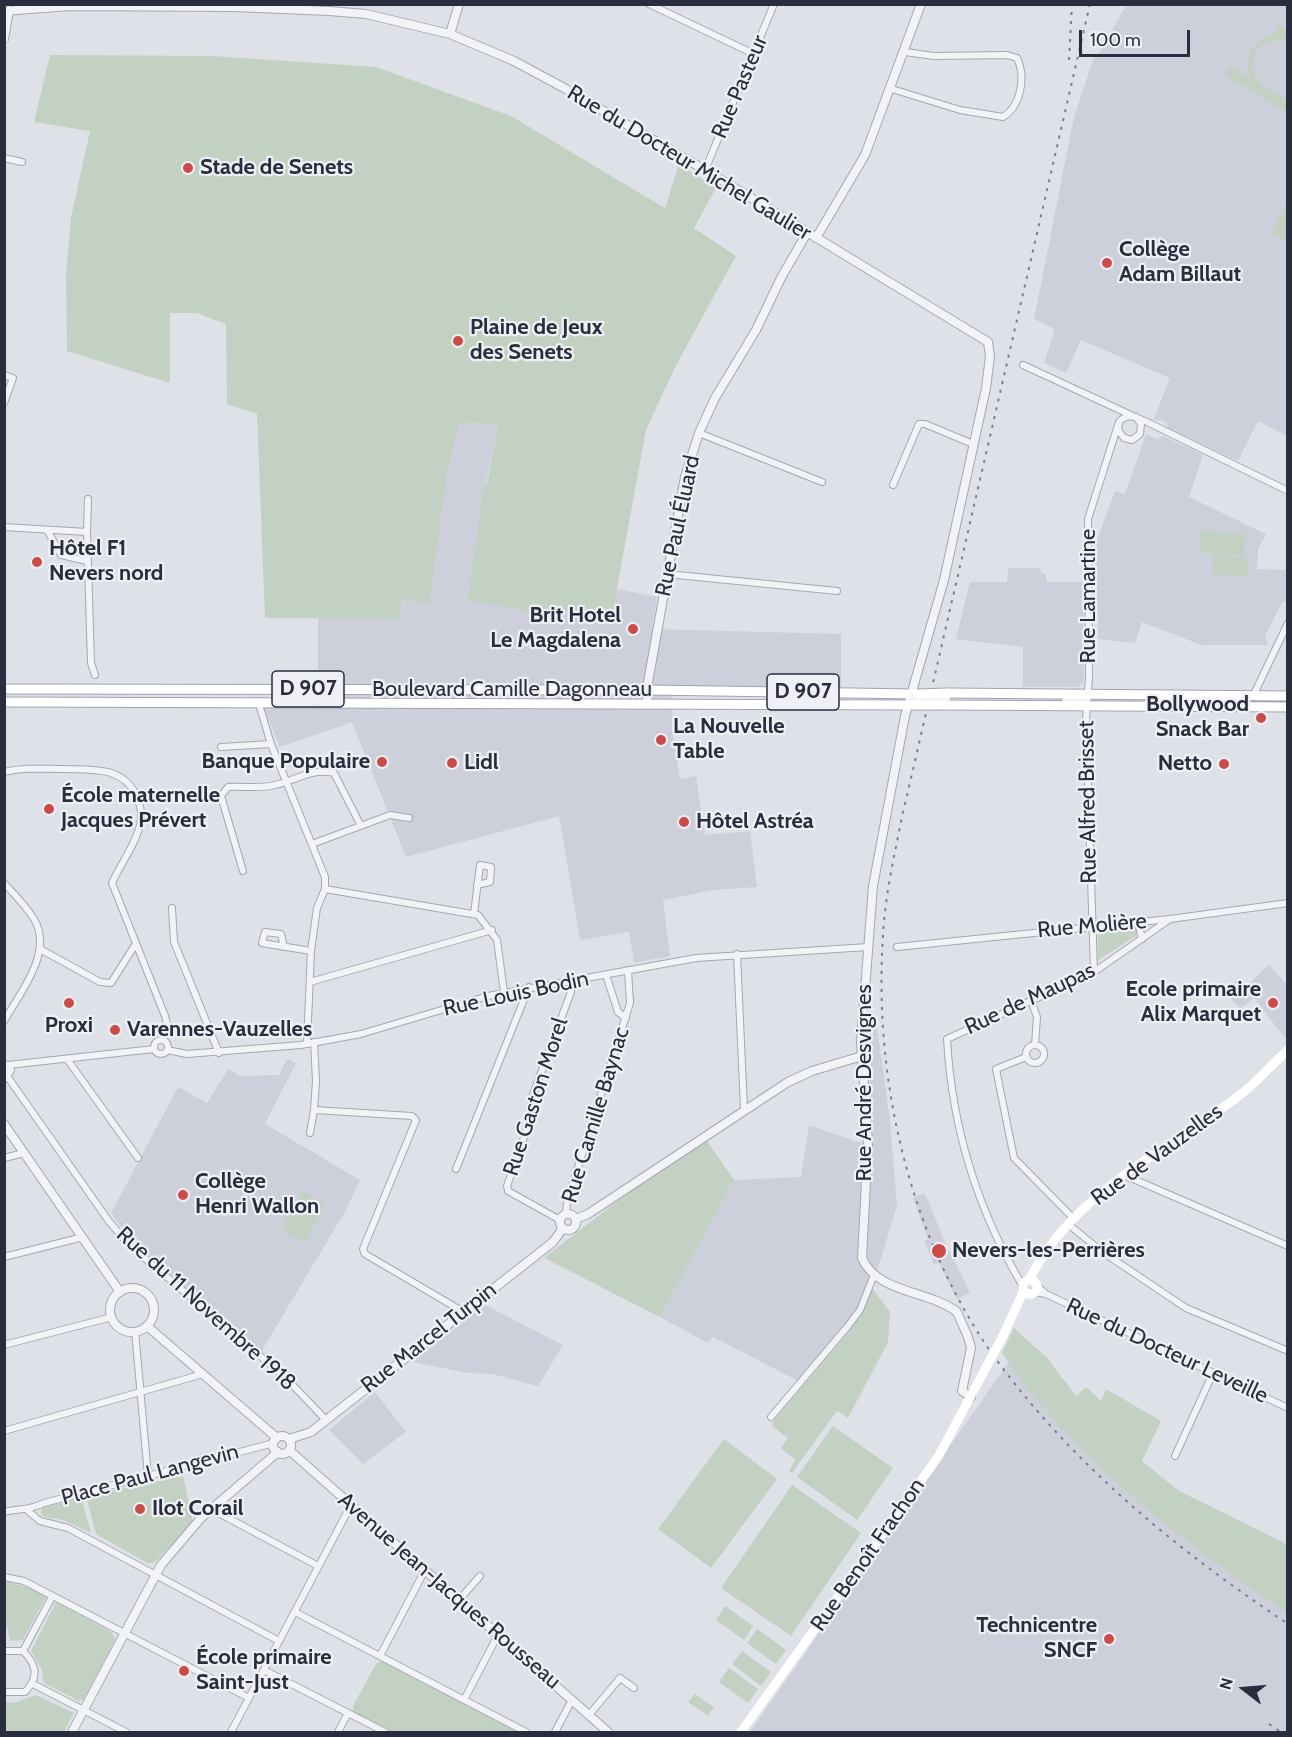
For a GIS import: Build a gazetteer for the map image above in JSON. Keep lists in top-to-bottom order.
{
  "streets": {
    "main road": [
      "D 907",
      "Boulevard Camille Dagonneau",
      "Rue de Vauzelles",
      "Rue Benoît Frachon"
    ],
    "street": [
      "Rue Pasteur",
      "Rue du Docteur Michel Gaulier",
      "Rue Paul Éluard",
      "Rue Lamartine",
      "Rue Alfred Brisset",
      "Rue Molière",
      "Rue Louis Bodin",
      "Rue de Maupas",
      "Rue André Desvignes",
      "Rue Gaston Morel",
      "Rue Camille Baynac",
      "Rue du 11 Novembre 1918",
      "Rue Marcel Turpin",
      "Rue du Docteur Leveille",
      "Place Paul Langevin",
      "Avenue Jean-Jacques Rousseau"
    ]
  },
  "crossings": [
    ["Rue Pasteur", "Rue du Docteur Michel Gaulier"],
    ["Rue du Docteur Michel Gaulier", "Rue Paul Éluard"],
    ["Rue du Docteur Michel Gaulier", "D 907"],
    ["Rue du Docteur Michel Gaulier", "Boulevard Camille Dagonneau"],
    ["Rue du Docteur Michel Gaulier", "Rue André Desvignes"],
    ["Rue Paul Éluard", "Boulevard Camille Dagonneau"],
    ["Rue Lamartine", "D 907"],
    ["Rue Lamartine", "Rue Alfred Brisset"],
    ["D 907", "Boulevard Camille Dagonneau"],
    ["D 907", "Rue Alfred Brisset"],
    ["D 907", "Rue André Desvignes"],
    ["Boulevard Camille Dagonneau", "Rue André Desvignes"],
    ["Rue Alfred Brisset", "Rue Molière"],
    ["Rue Alfred Brisset", "Rue de Maupas"],
    ["Rue Molière", "Rue de Maupas"],
    ["Rue Louis Bodin", "Rue André Desvignes"],
    ["Rue Louis Bodin", "Rue Gaston Morel"],
    ["Rue Louis Bodin", "Rue Camille Baynac"],
    ["Rue de Maupas", "Rue de Vauzelles"],
    ["Rue de Maupas", "Rue du Docteur Leveille"],
    ["Rue de Maupas", "Rue Benoît Frachon"],
    ["Rue de Vauzelles", "Rue du Docteur Leveille"],
    ["Rue de Vauzelles", "Rue Benoît Frachon"],
    ["Rue du 11 Novembre 1918", "Rue Marcel Turpin"],
    ["Rue Marcel Turpin", "Place Paul Langevin"],
    ["Rue Marcel Turpin", "Avenue Jean-Jacques Rousseau"],
    ["Rue du Docteur Leveille", "Rue Benoît Frachon"],
    ["Place Paul Langevin", "Avenue Jean-Jacques Rousseau"]
  ],
  "places": [
    "Stade de Senets",
    "Collège Adam Billaut",
    "Plaine de Jeux des Senets",
    "Hôtel F1 Nevers nord",
    "Brit Hotel Le Magdalena",
    "Bollywood Snack Bar",
    "La Nouvelle Table",
    "Banque Populaire",
    "Lidl",
    "Netto",
    "École maternelle Jacques Prévert",
    "Hôtel Astréa",
    "Proxi",
    "Ecole primaire Alix Marquet",
    "Varennes-Vauzelles",
    "Collège Henri Wallon",
    "Nevers-les-Perrières",
    "Ilot Corail",
    "Technicentre SNCF",
    "École primaire Saint-Just"
  ],
  "scale_bar": "100 m",
  "north": "left"
}
